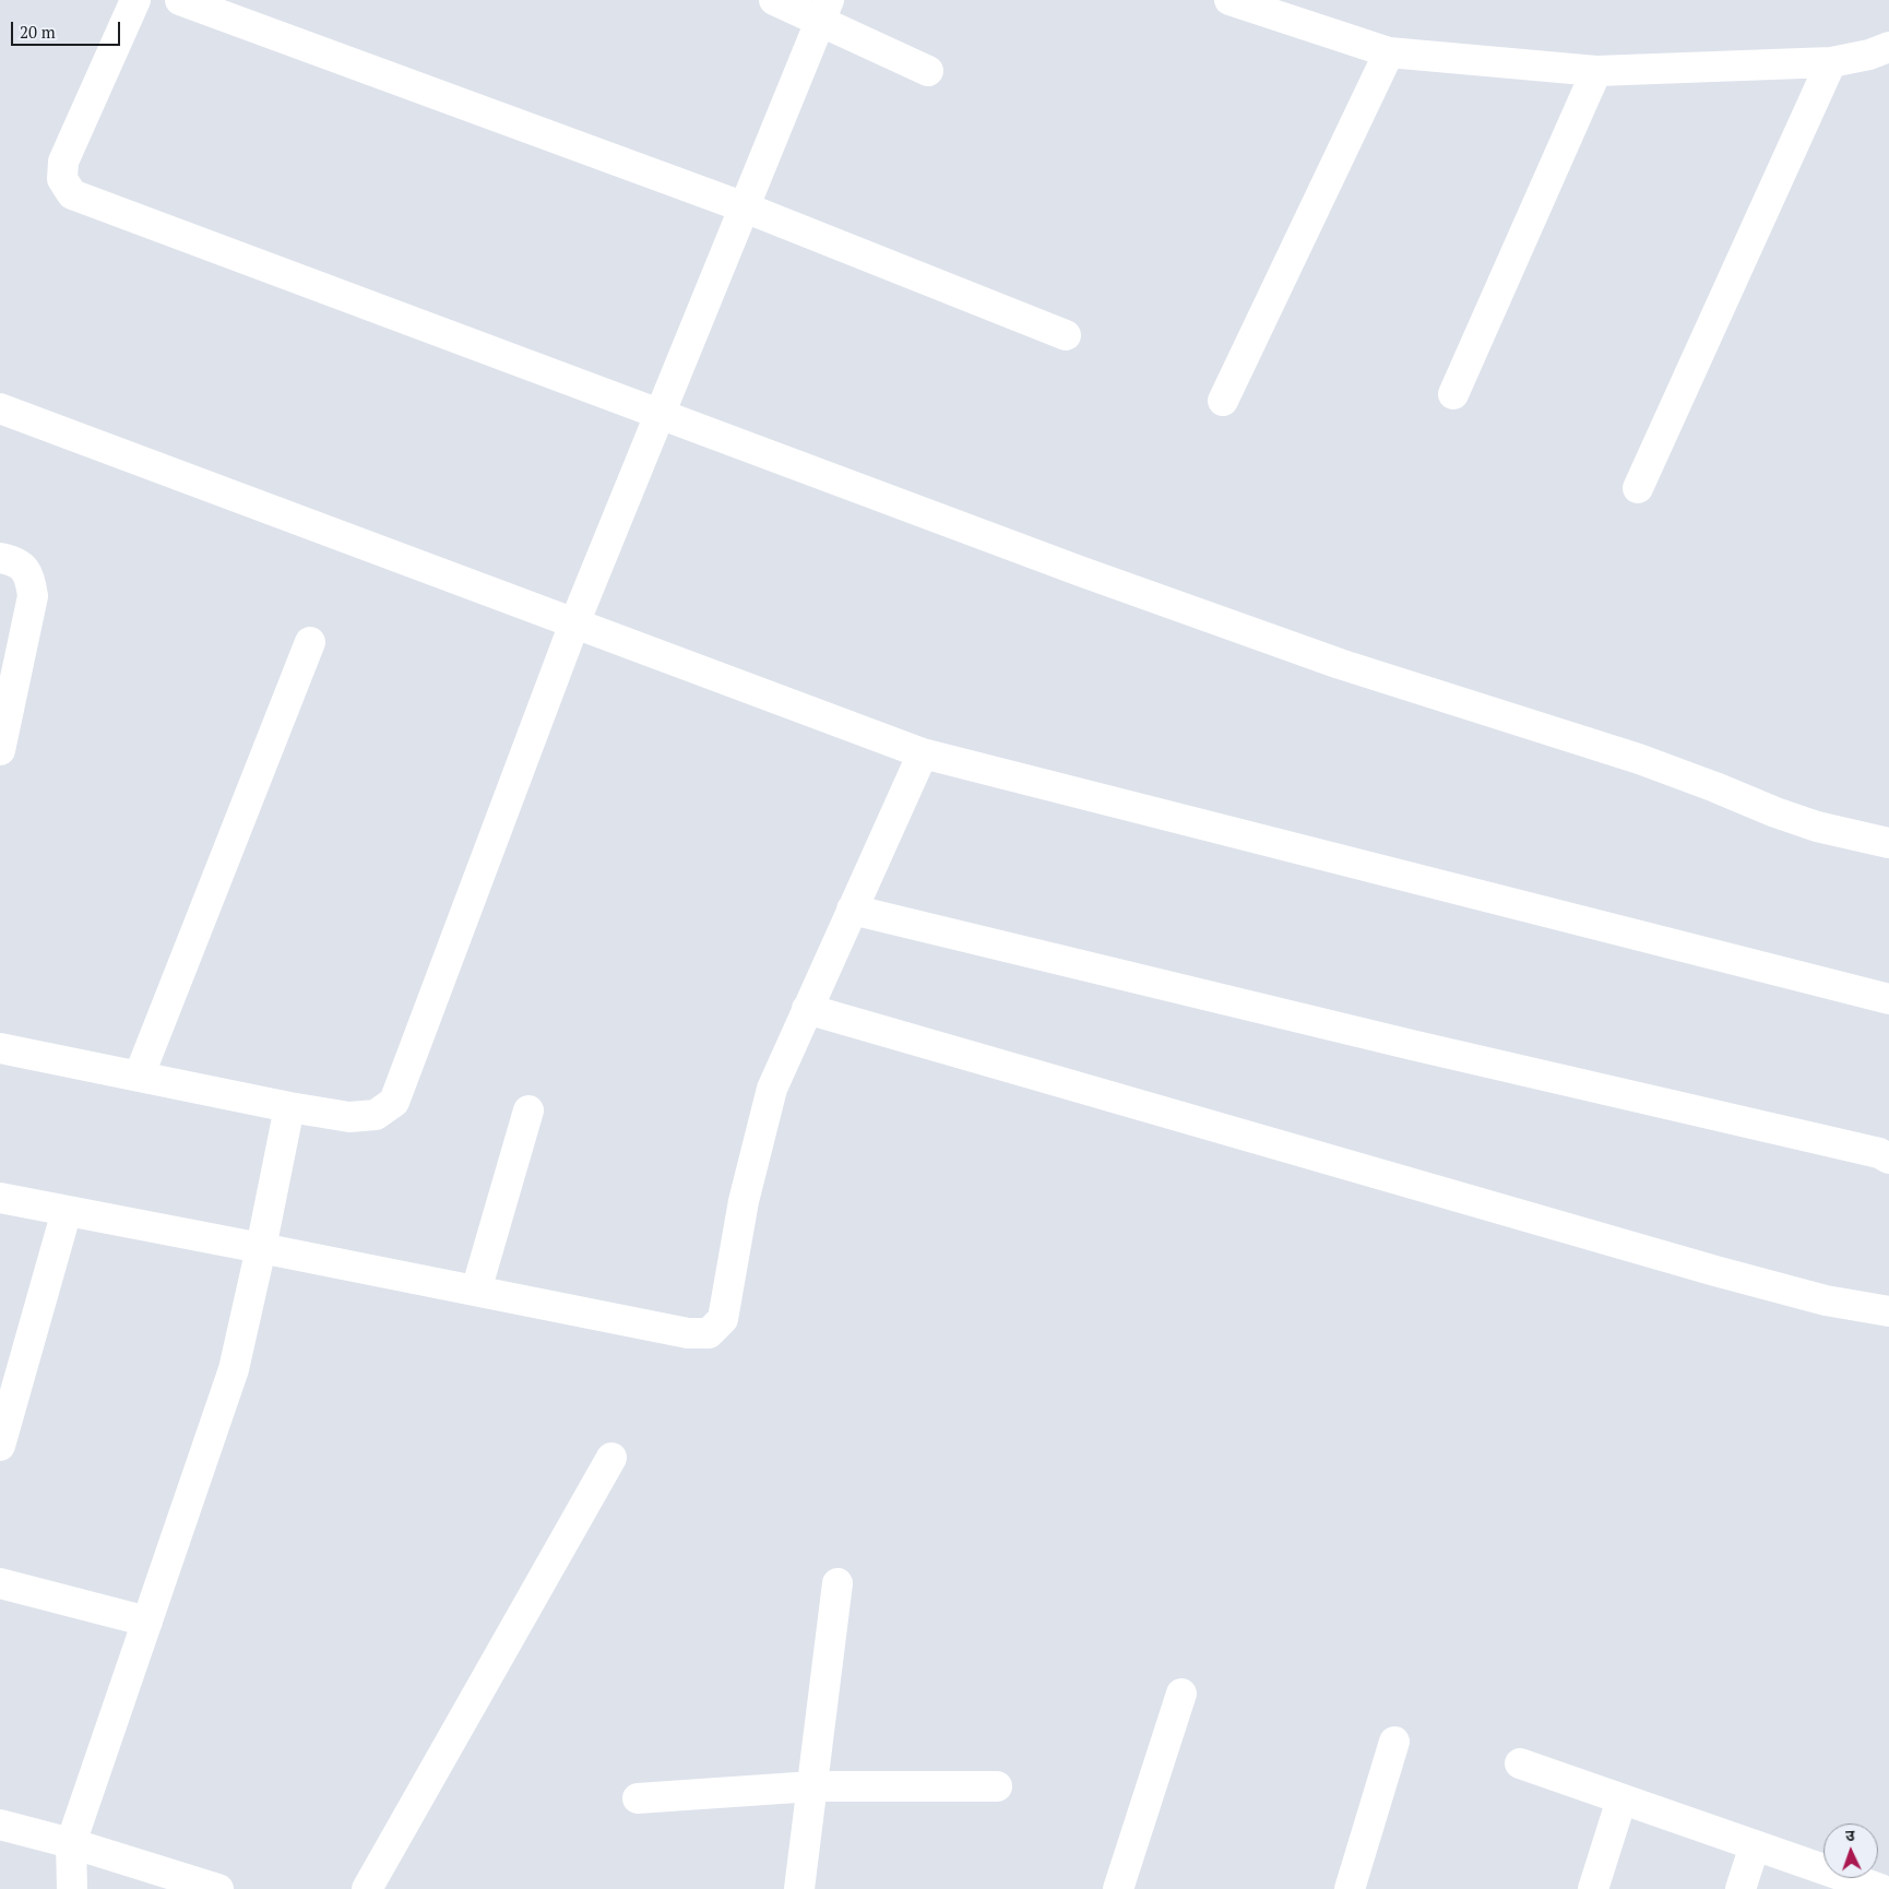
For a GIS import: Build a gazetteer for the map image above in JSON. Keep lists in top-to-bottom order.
{
  "scale_bar": "20 m",
  "north": "top"
}
